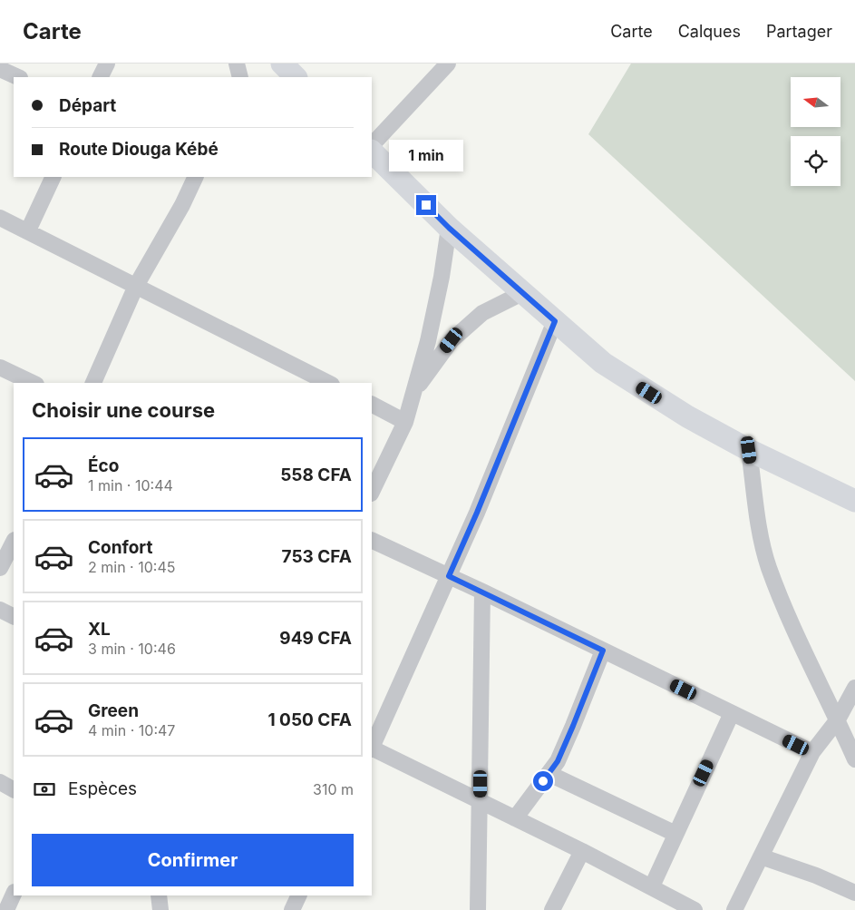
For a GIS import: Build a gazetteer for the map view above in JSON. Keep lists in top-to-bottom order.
{
  "north": "left",
  "page": {
    "header": "Carte",
    "nav": ["Carte", "Calques", "Partager"],
    "banner": ["Départ", "Route Diouga Kébé"],
    "bubble": "1 min",
    "heading": "Choisir une course",
    "list": [
      {
        "name": "Éco",
        "note": "1 min · 10:44",
        "value": "558 CFA"
      },
      {
        "name": "Confort",
        "note": "2 min · 10:45",
        "value": "753 CFA"
      },
      {
        "name": "XL",
        "note": "3 min · 10:46",
        "value": "949 CFA"
      },
      {
        "name": "Green",
        "note": "4 min · 10:47",
        "value": "1 050 CFA"
      }
    ],
    "pay": ["Espèces", "310 m"],
    "buttons": "Confirmer"
  }
}
